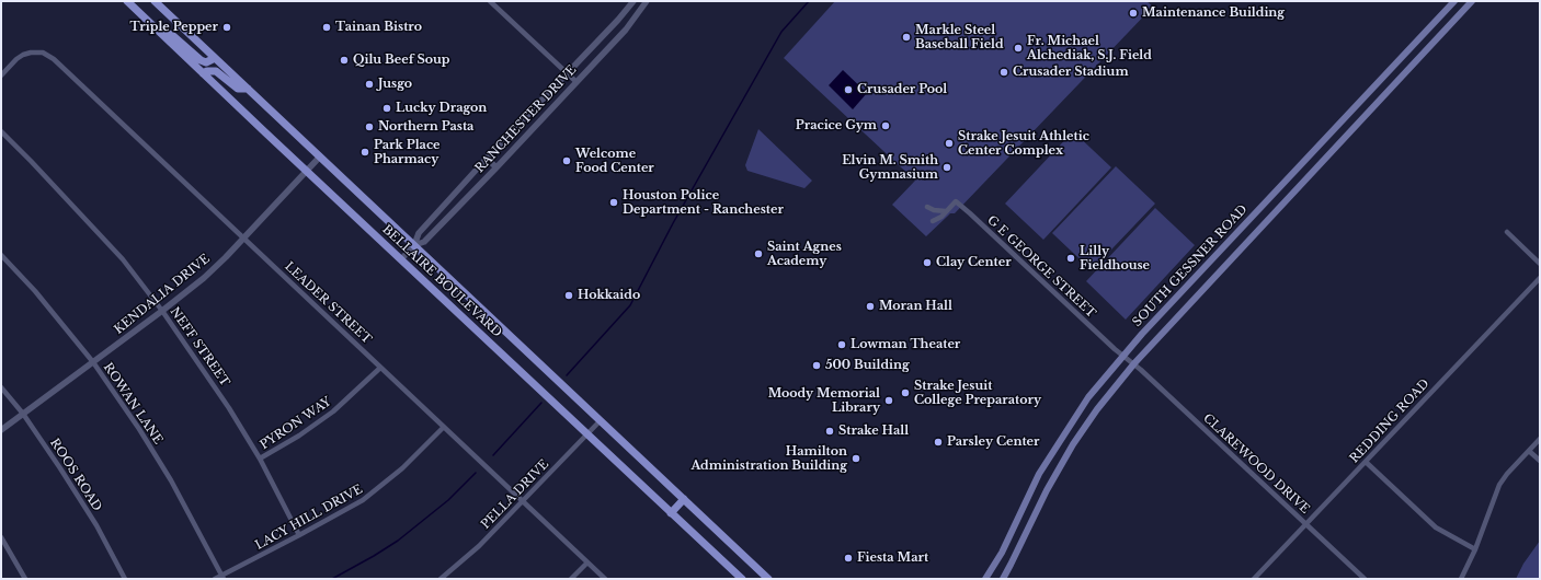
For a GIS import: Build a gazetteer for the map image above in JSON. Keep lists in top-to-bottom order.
{
  "streets": {
    "main road": ["SOUTH GESSNER ROAD", "BELLAIRE BOULEVARD"],
    "street": [
      "RANCHESTER DRIVE",
      "G E GEORGE STREET",
      "KENDALIA DRIVE",
      "LEADER STREET",
      "NEFF STREET",
      "ROWAN LANE",
      "REDDING ROAD",
      "PYRON WAY",
      "CLAREWOOD DRIVE",
      "ROOS ROAD",
      "PELLA DRIVE",
      "LACY HILL DRIVE"
    ]
  },
  "crossings": [
    ["RANCHESTER DRIVE", "BELLAIRE BOULEVARD"],
    ["SOUTH GESSNER ROAD", "G E GEORGE STREET"],
    ["SOUTH GESSNER ROAD", "CLAREWOOD DRIVE"],
    ["G E GEORGE STREET", "CLAREWOOD DRIVE"],
    ["BELLAIRE BOULEVARD", "KENDALIA DRIVE"],
    ["BELLAIRE BOULEVARD", "PELLA DRIVE"],
    ["KENDALIA DRIVE", "LEADER STREET"],
    ["KENDALIA DRIVE", "NEFF STREET"],
    ["KENDALIA DRIVE", "ROWAN LANE"],
    ["KENDALIA DRIVE", "ROOS ROAD"],
    ["LEADER STREET", "PYRON WAY"],
    ["LEADER STREET", "PELLA DRIVE"],
    ["LEADER STREET", "LACY HILL DRIVE"],
    ["NEFF STREET", "PYRON WAY"],
    ["NEFF STREET", "LACY HILL DRIVE"],
    ["ROWAN LANE", "LACY HILL DRIVE"],
    ["REDDING ROAD", "CLAREWOOD DRIVE"]
  ],
  "places": [
    "Maintenance Building",
    "Triple Pepper",
    "Tainan Bistro",
    "Markle Steel Baseball Field",
    "Fr. Michael Alchediak, S.J. Field",
    "Qilu Beef Soup",
    "Crusader Stadium",
    "Jusgo",
    "Crusader Pool",
    "Lucky Dragon",
    "Pracice Gym",
    "Northern Pasta",
    "Strake Jesuit Athletic Center Complex",
    "Park Place Pharmacy",
    "Welcome Food Center",
    "Elvin M. Smith Gymnasium",
    "Houston Police Department - Ranchester",
    "Saint Agnes Academy",
    "Lilly Fieldhouse",
    "Clay Center",
    "Hokkaido",
    "Moran Hall",
    "Lowman Theater",
    "500 Building",
    "Strake Jesuit College Preparatory",
    "Moody Memorial Library",
    "Strake Hall",
    "Parsley Center",
    "Hamilton Administration Building",
    "Fiesta Mart"
  ]
}
